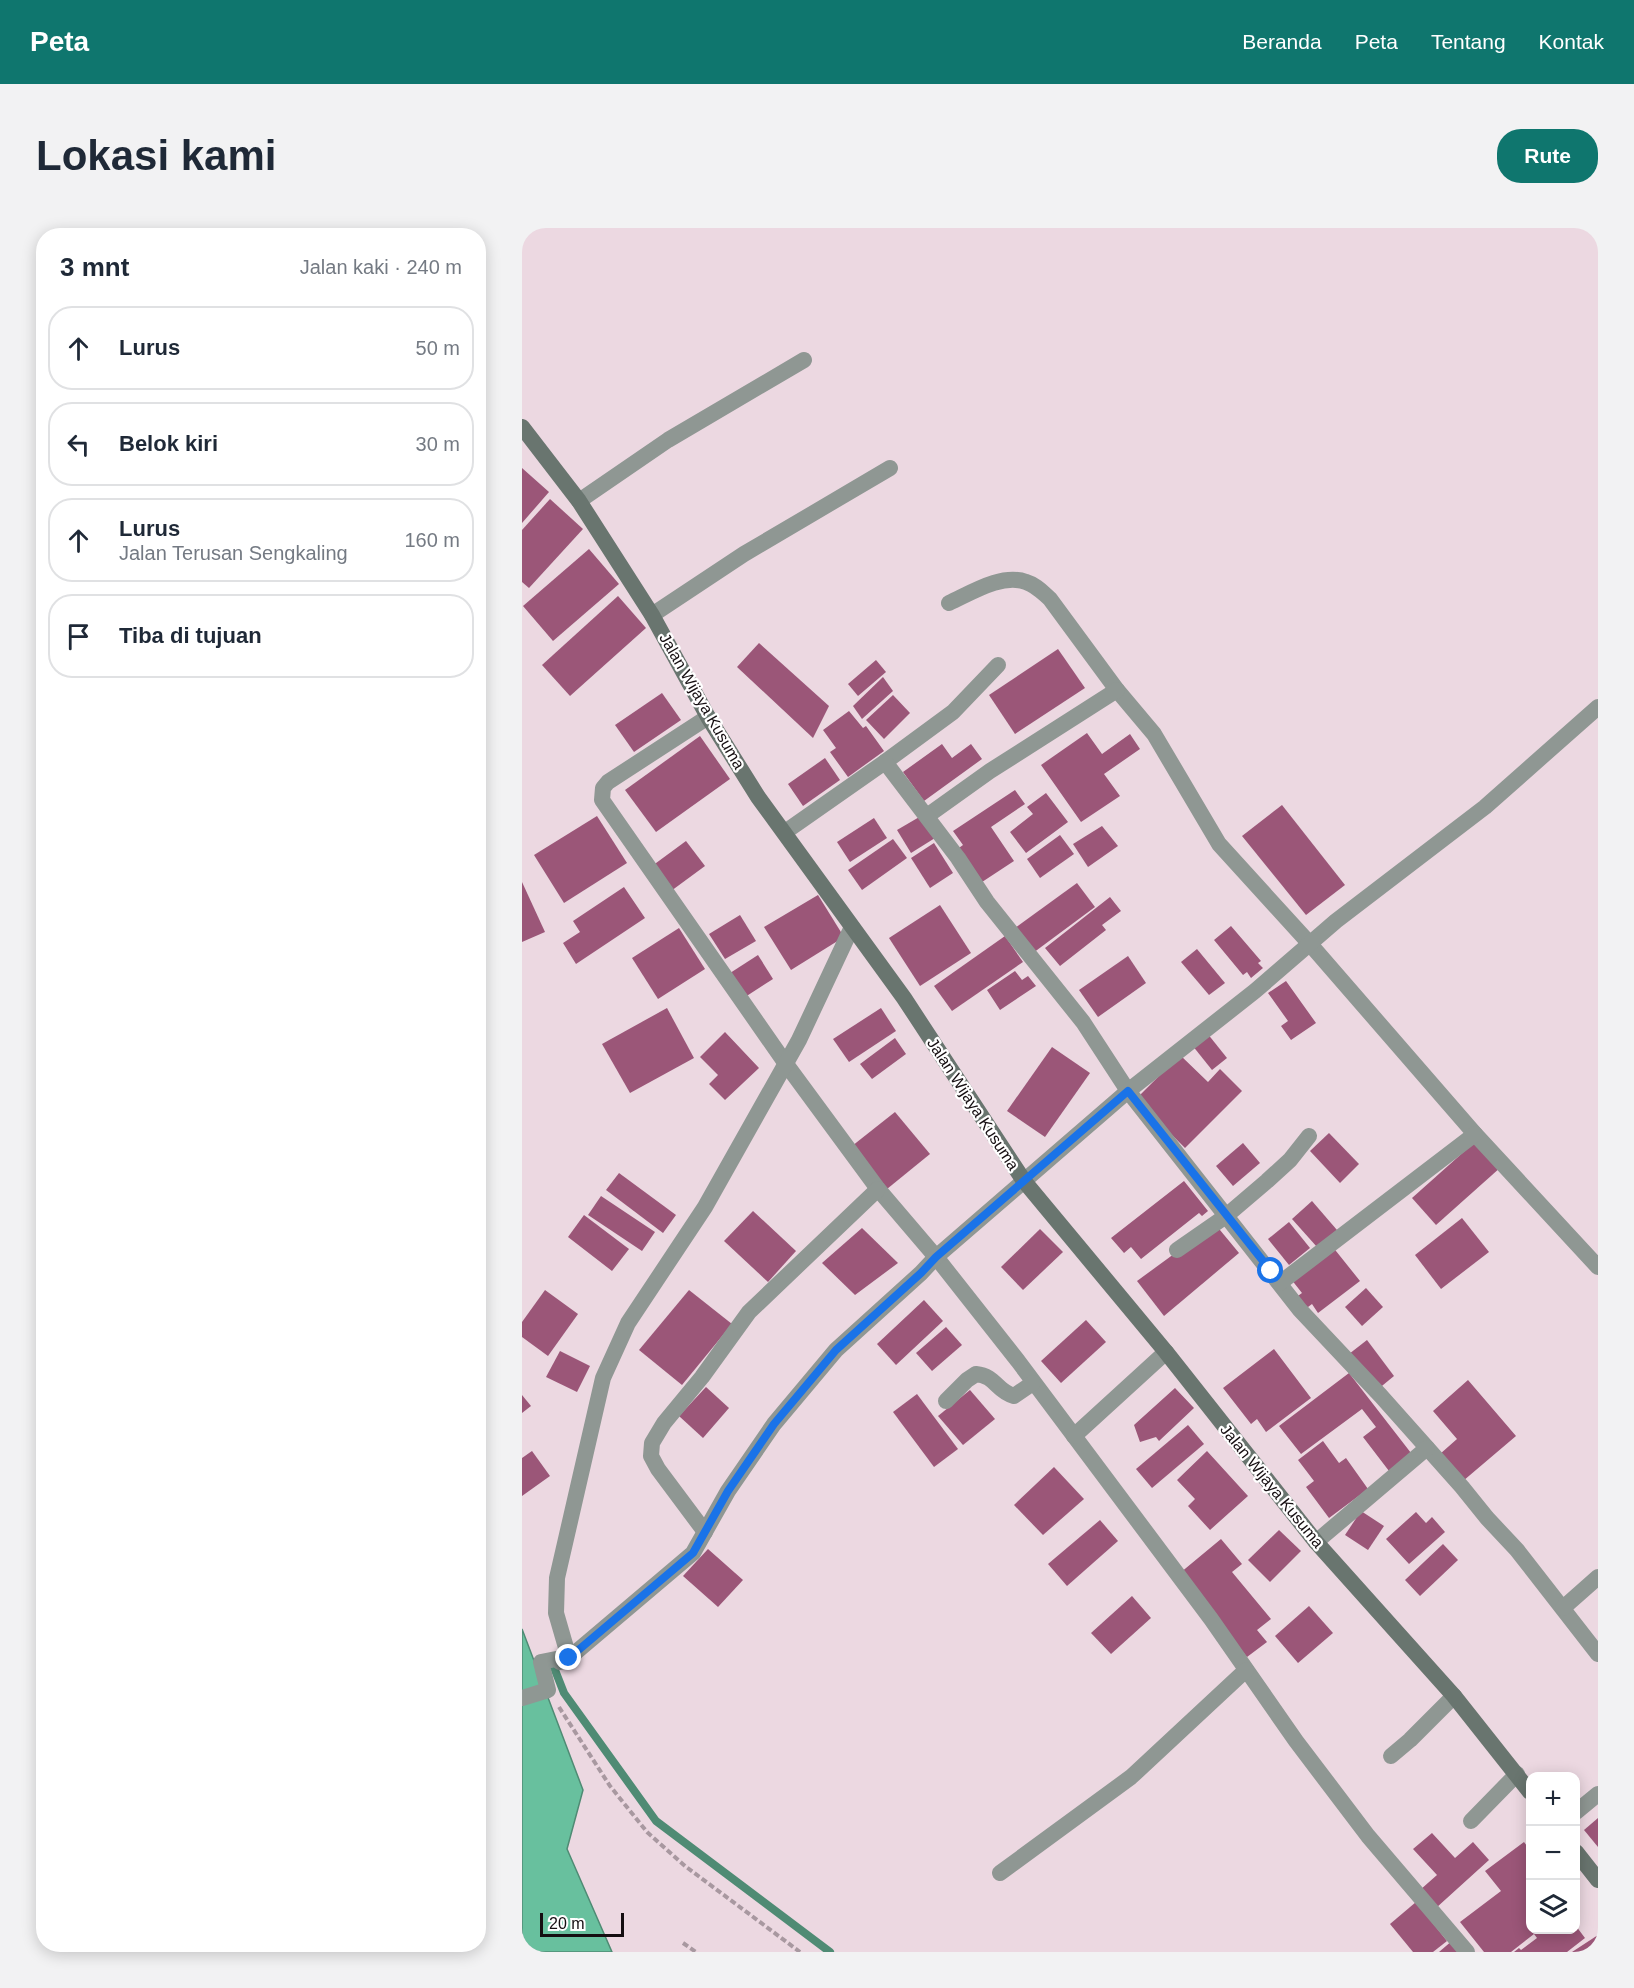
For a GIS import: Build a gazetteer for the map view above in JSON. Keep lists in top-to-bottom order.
{
  "streets": {
    "main road": ["Jalan Wijaya Kusuma"]
  },
  "scale_bar": "20 m",
  "page": {
    "header": "Peta",
    "nav": [
      "Beranda",
      "Peta",
      "Tentang",
      "Kontak"
    ],
    "buttons": "Rute",
    "title": "Lokasi kami",
    "heading": ["3 mnt", "Jalan kaki · 240 m"],
    "list": [
      ["Lurus", "50 m"],
      ["Belok kiri", "30 m"],
      ["Lurus", "Jalan Terusan Sengkaling", "160 m"],
      "Tiba di tujuan"
    ],
    "map_buttons": ["+", "−"],
    "scale": "20 m"
  }
}
